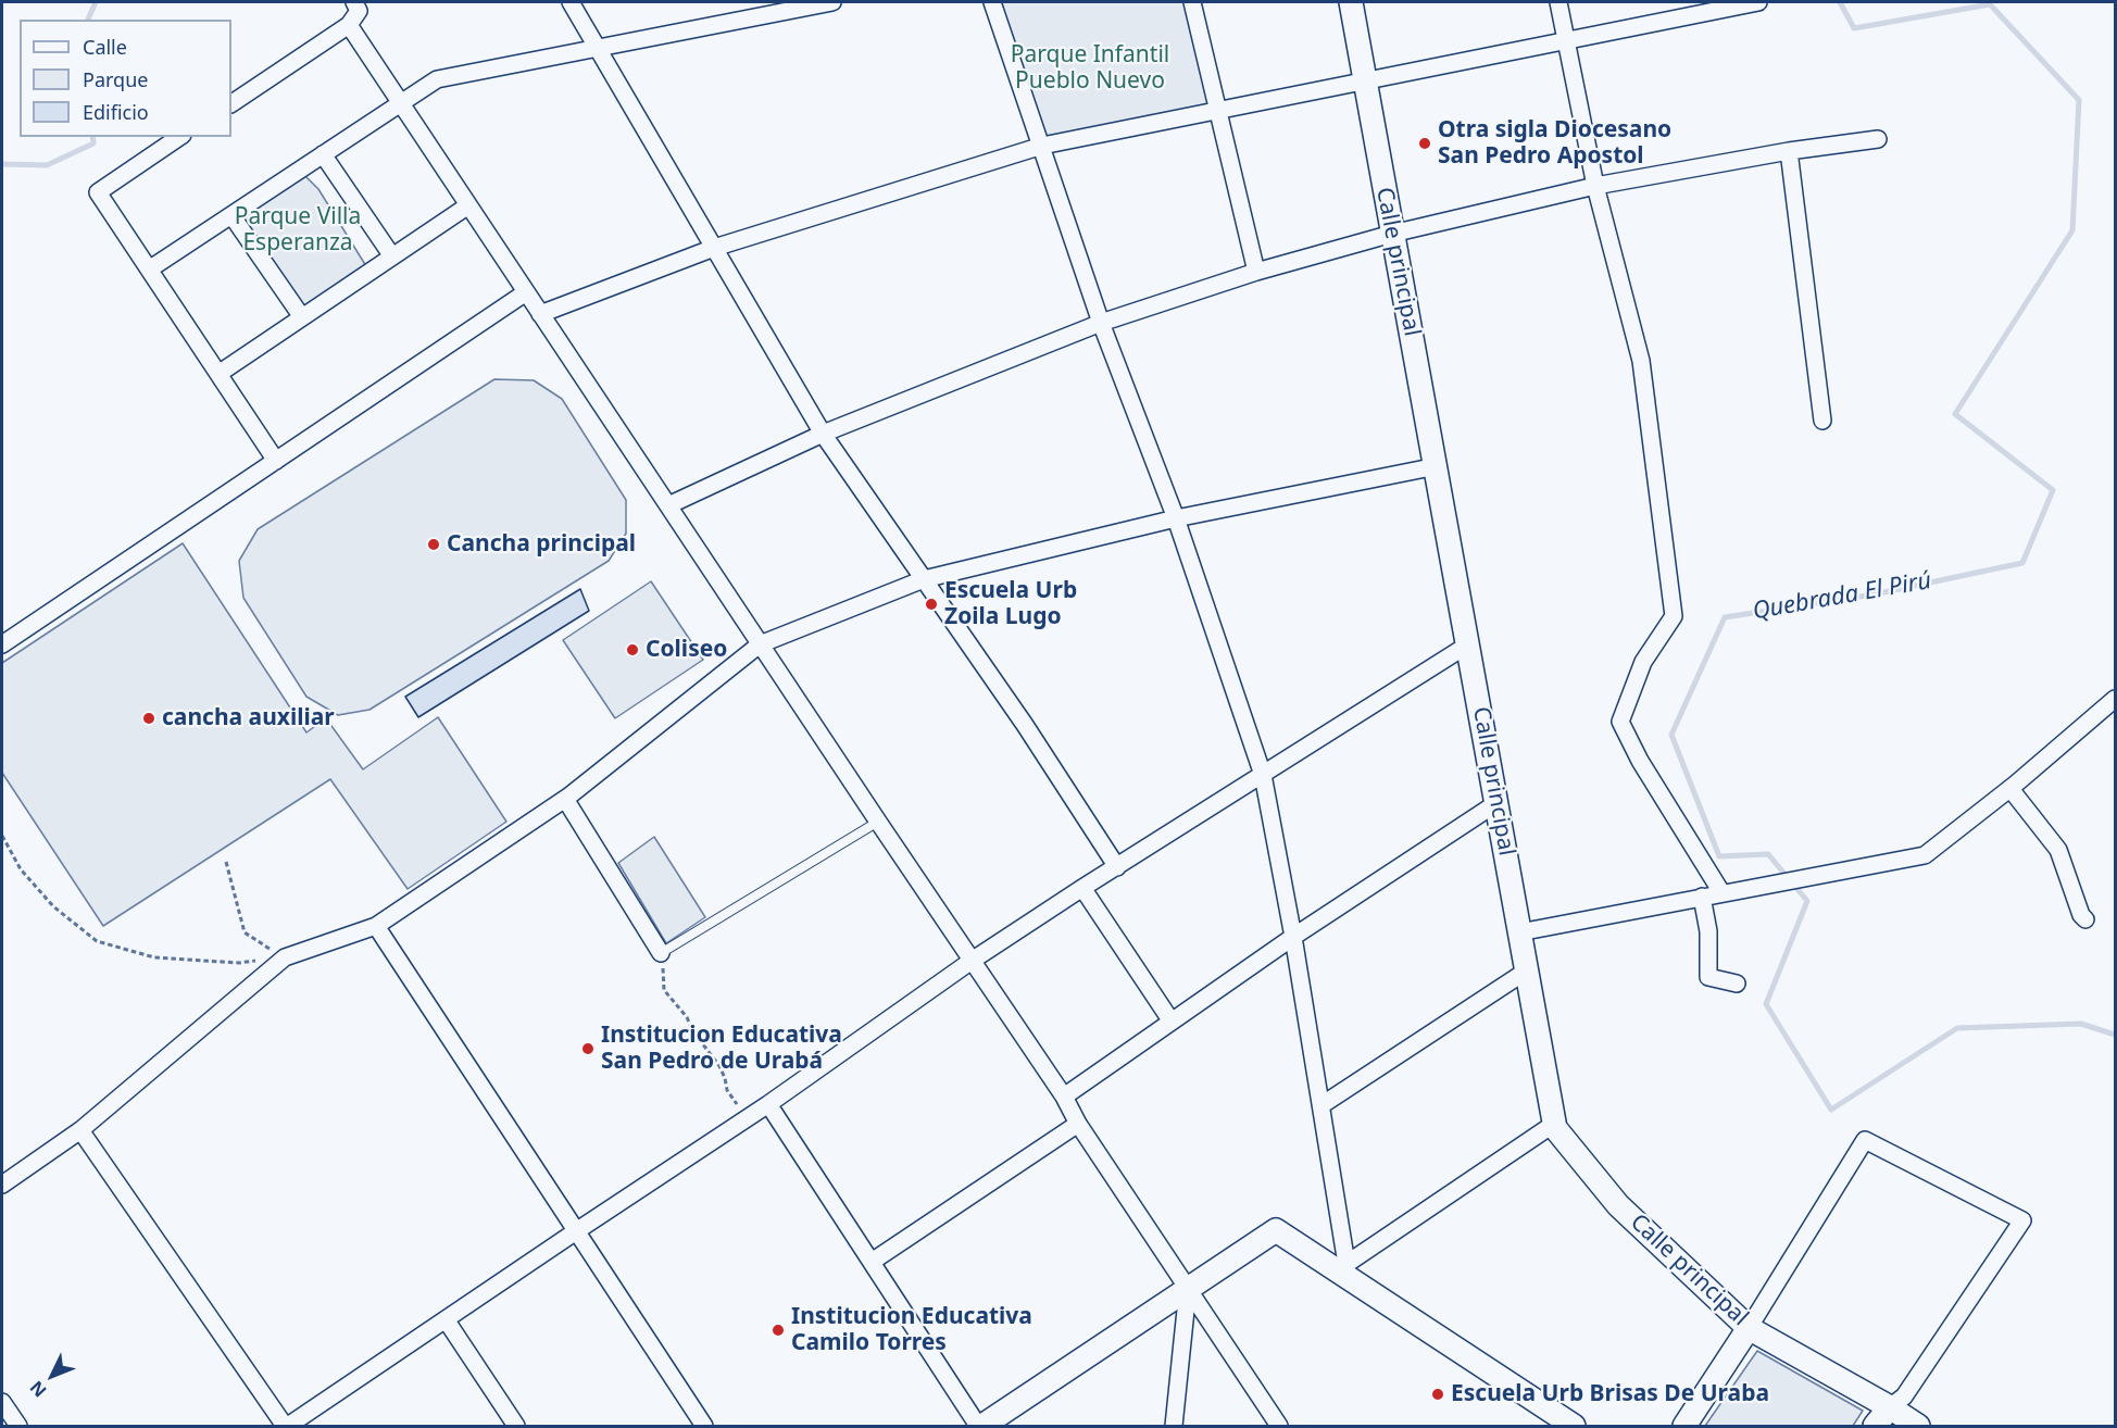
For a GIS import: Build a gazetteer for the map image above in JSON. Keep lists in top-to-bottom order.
{
  "streets": {
    "main road": ["Calle principal"]
  },
  "water": ["Quebrada El Pirú"],
  "parks": ["Parque Infantil Pueblo Nuevo", "Parque Villa Esperanza"],
  "places": [
    "Otra sigla Diocesano San Pedro Apostol",
    "Cancha principal",
    "Escuela Urb Zoila Lugo",
    "Coliseo",
    "cancha auxiliar",
    "Institucion Educativa San Pedro de Urabá",
    "Institucion Educativa Camilo Torres",
    "Escuela Urb Brisas De Uraba"
  ],
  "legend": ["Calle", "Parque", "Edificio"],
  "north": "bottom left"
}
